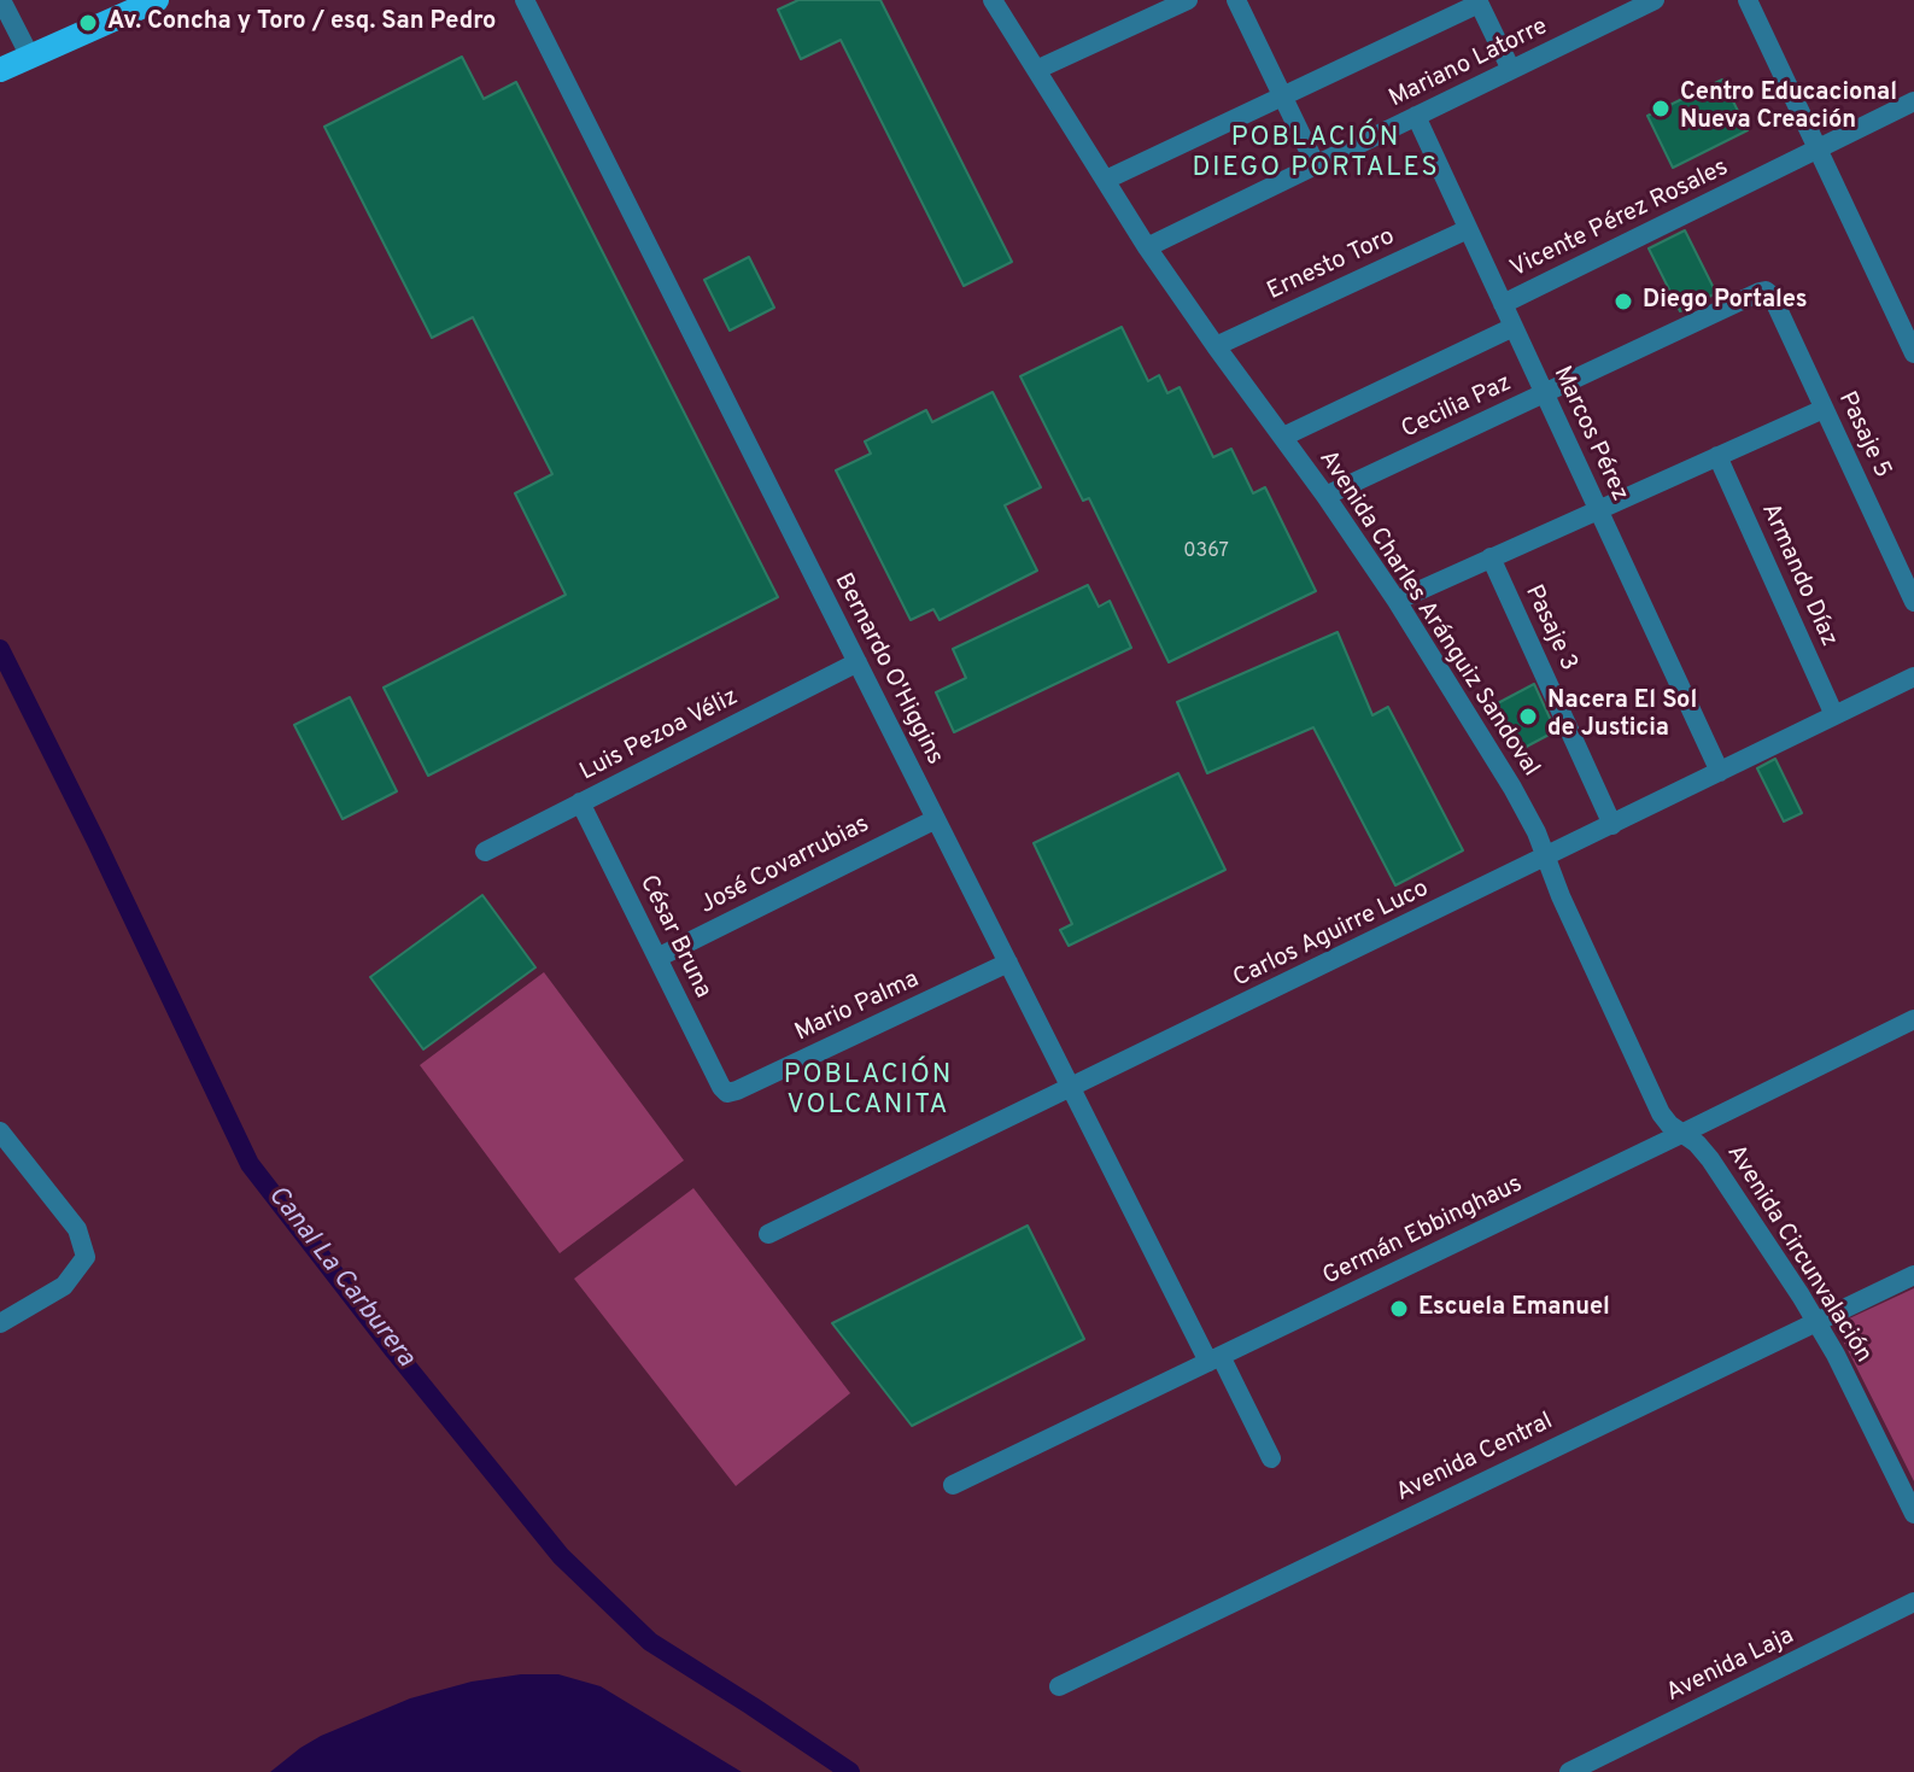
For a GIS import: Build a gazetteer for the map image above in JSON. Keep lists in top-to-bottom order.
{
  "streets": {
    "street": [
      "Mariano Latorre",
      "Vicente Pérez Rosales",
      "Ernesto Toro",
      "Cecilia Paz",
      "Marcos Pérez",
      "Pasaje 5",
      "Armando Díaz",
      "Avenida Charles Aránguiz Sandoval",
      "Pasaje 3",
      "Bernardo O'Higgins",
      "Luis Pezoa Véliz",
      "José Covarrubias",
      "Carlos Aguirre Luco",
      "César Bruna",
      "Mario Palma",
      "Germán Ebbinghaus",
      "Avenida Circunvalación",
      "Avenida Central",
      "Avenida Laja"
    ]
  },
  "crossings": [
    ["Mariano Latorre", "Marcos Pérez"],
    ["Mariano Latorre", "Avenida Charles Aránguiz Sandoval"],
    ["Vicente Pérez Rosales", "Marcos Pérez"],
    ["Ernesto Toro", "Marcos Pérez"],
    ["Ernesto Toro", "Avenida Charles Aránguiz Sandoval"],
    ["Cecilia Paz", "Marcos Pérez"],
    ["Cecilia Paz", "Pasaje 5"],
    ["Cecilia Paz", "Avenida Charles Aránguiz Sandoval"],
    ["Marcos Pérez", "Carlos Aguirre Luco"],
    ["Armando Díaz", "Carlos Aguirre Luco"],
    ["Avenida Charles Aránguiz Sandoval", "Carlos Aguirre Luco"],
    ["Avenida Charles Aránguiz Sandoval", "Germán Ebbinghaus"],
    ["Avenida Charles Aránguiz Sandoval", "Avenida Circunvalación"],
    ["Pasaje 3", "Carlos Aguirre Luco"],
    ["Bernardo O'Higgins", "Luis Pezoa Véliz"],
    ["Bernardo O'Higgins", "José Covarrubias"],
    ["Bernardo O'Higgins", "Carlos Aguirre Luco"],
    ["Bernardo O'Higgins", "Mario Palma"],
    ["Bernardo O'Higgins", "Germán Ebbinghaus"],
    ["Luis Pezoa Véliz", "César Bruna"],
    ["José Covarrubias", "César Bruna"],
    ["César Bruna", "Mario Palma"],
    ["Germán Ebbinghaus", "Avenida Circunvalación"],
    ["Avenida Circunvalación", "Avenida Central"]
  ],
  "districts": ["POBLACIÓN DIEGO PORTALES", "POBLACIÓN VOLCANITA"],
  "water": ["Canal La Carburera"],
  "places": [
    "Av. Concha y Toro / esq. San Pedro",
    "Centro Educacional Nueva Creación",
    "Diego Portales",
    "Nacera El Sol de Justicia",
    "Escuela Emanuel"
  ],
  "house_numbers": ["0367"]
}
